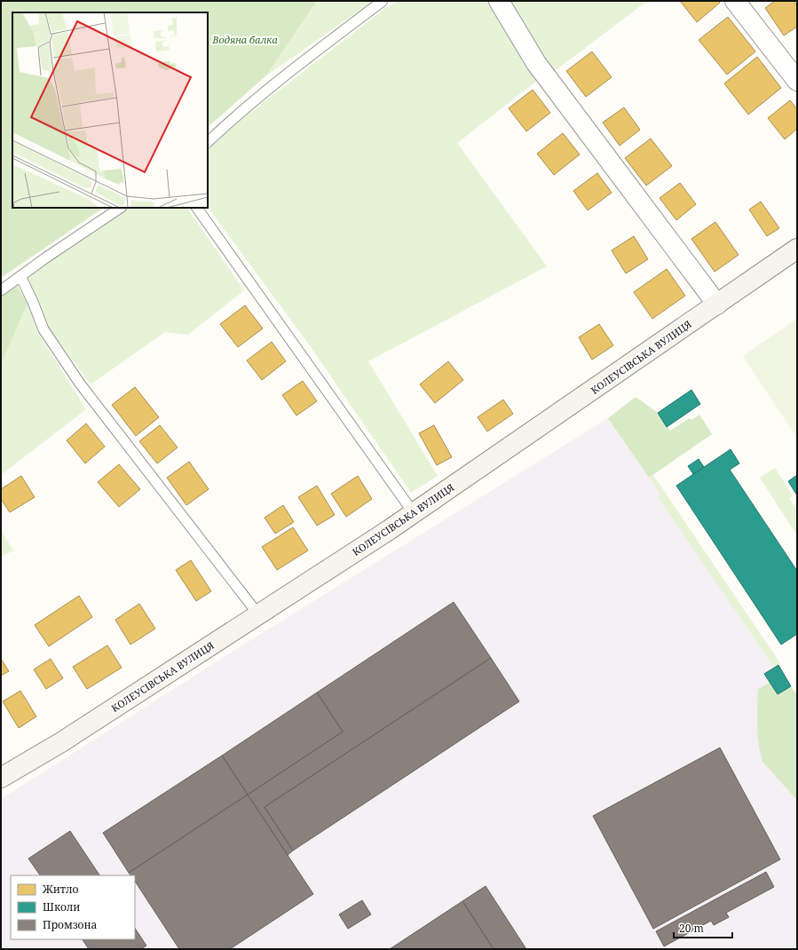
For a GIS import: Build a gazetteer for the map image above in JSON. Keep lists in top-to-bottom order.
{
  "streets": {
    "street": ["КОЛЕУСІВСЬКА ВУЛИЦЯ"]
  },
  "parks": ["Водяна балка"],
  "legend": ["Житло", "Школи", "Промзона"],
  "scale_bar": "20 m"
}
